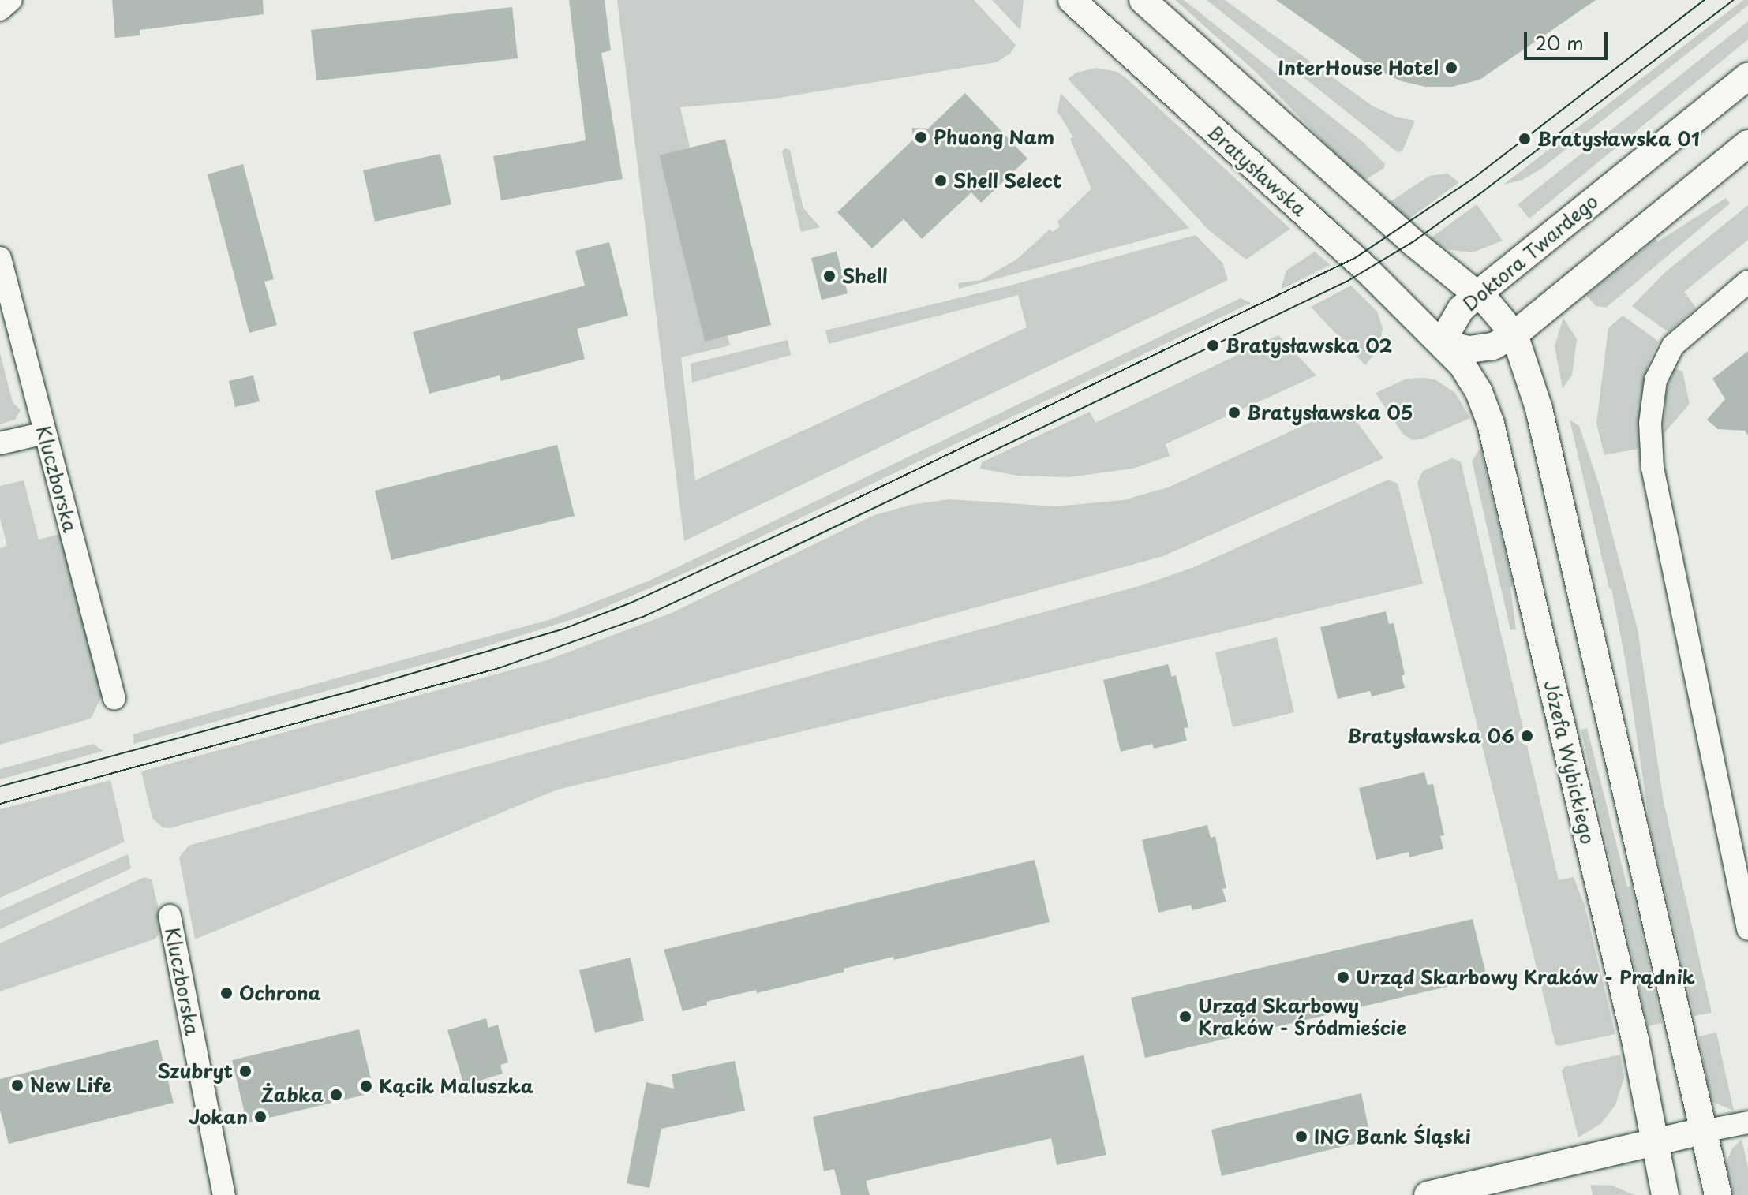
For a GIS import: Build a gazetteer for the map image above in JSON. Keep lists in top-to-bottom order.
{
  "streets": {
    "street": [
      "Bratysławska",
      "Doktora Twardego",
      "Kluczborska",
      "Józefa Wybickiego"
    ]
  },
  "crossings": [
    ["Bratysławska", "Doktora Twardego"],
    ["Bratysławska", "Józefa Wybickiego"],
    ["Doktora Twardego", "Józefa Wybickiego"]
  ],
  "places": [
    "InterHouse Hotel",
    "Phuong Nam",
    "Bratysławska 01",
    "Shell Select",
    "Shell",
    "Bratysławska 02",
    "Bratysławska 05",
    "Bratysławska 06",
    "Urząd Skarbowy Kraków - Prądnik",
    "Ochrona",
    "Urząd Skarbowy Kraków - Śródmieście",
    "Szubryt",
    "New Life",
    "Kącik Maluszka",
    "Żabka",
    "Jokan",
    "ING Bank Śląski"
  ],
  "scale_bar": "20 m"
}
